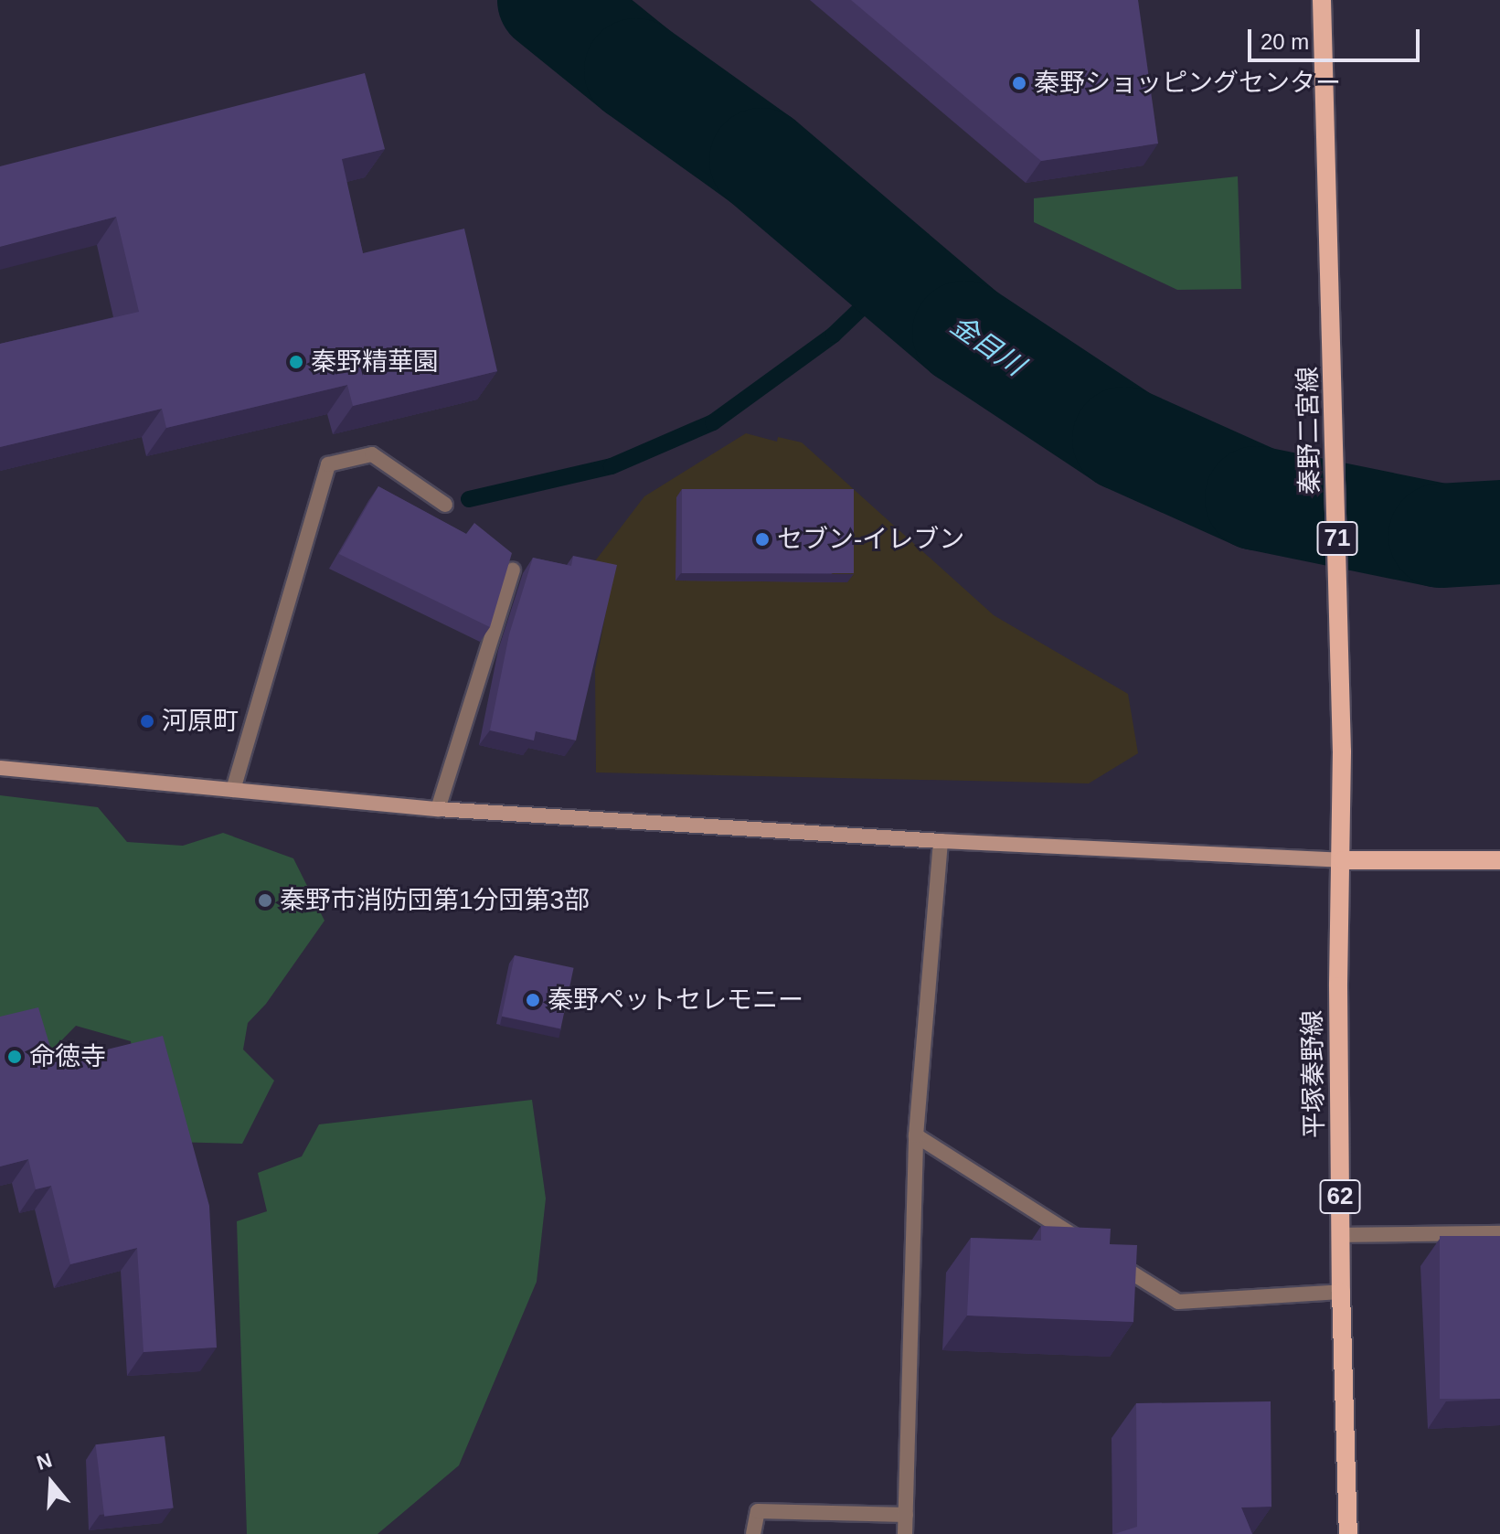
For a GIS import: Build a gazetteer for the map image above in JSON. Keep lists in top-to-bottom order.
{
  "streets": {
    "main road": [
      "秦野二宮線",
      "71",
      "平塚秦野線",
      "62"
    ]
  },
  "crossings": [
    ["秦野二宮線", "平塚秦野線"]
  ],
  "water": ["金目川"],
  "places": [
    "秦野ショッピングセンター",
    "秦野精華園",
    "セブン-イレブン",
    "河原町",
    "秦野市消防団第1分団第3部",
    "秦野ペットセレモニー",
    "命徳寺"
  ],
  "scale_bar": "20 m",
  "north": "top"
}
